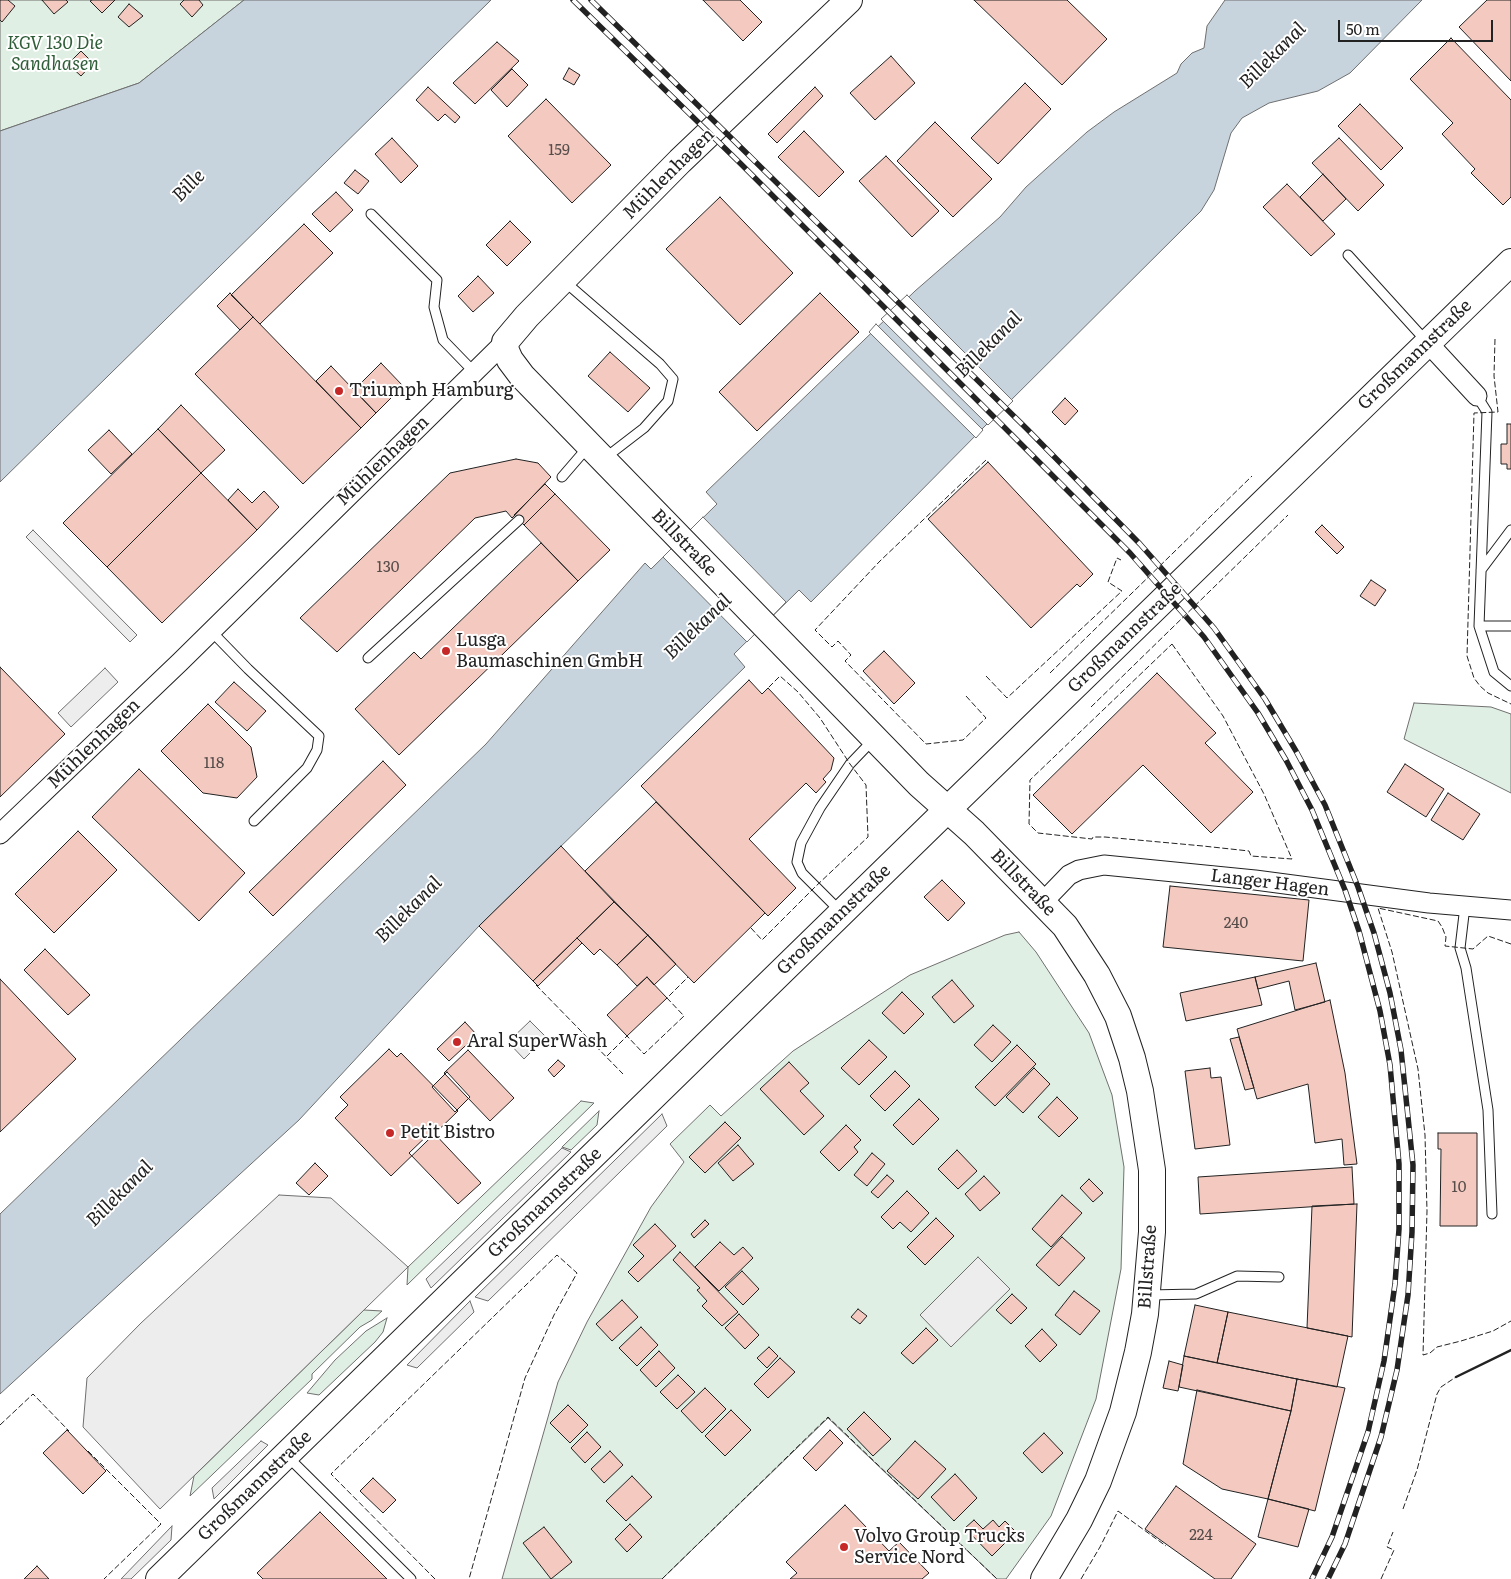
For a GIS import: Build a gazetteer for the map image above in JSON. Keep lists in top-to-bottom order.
{
  "streets": {
    "street": [
      "Mühlenhagen",
      "Großmannstraße",
      "Billstraße",
      "Langer Hagen"
    ]
  },
  "crossings": [
    ["Mühlenhagen", "Billstraße"],
    ["Großmannstraße", "Billstraße"],
    ["Billstraße", "Langer Hagen"]
  ],
  "water": ["Billekanal", "Bille"],
  "parks": ["KGV 130 Die Sandhasen"],
  "places": [
    "Triumph Hamburg",
    "Lusga Baumaschinen GmbH",
    "Aral SuperWash",
    "Petit Bistro",
    "Volvo Group Trucks Service Nord"
  ],
  "house_numbers": [
    "159",
    "130",
    "118",
    "240",
    "10",
    "224"
  ],
  "scale_bar": "50 m"
}
